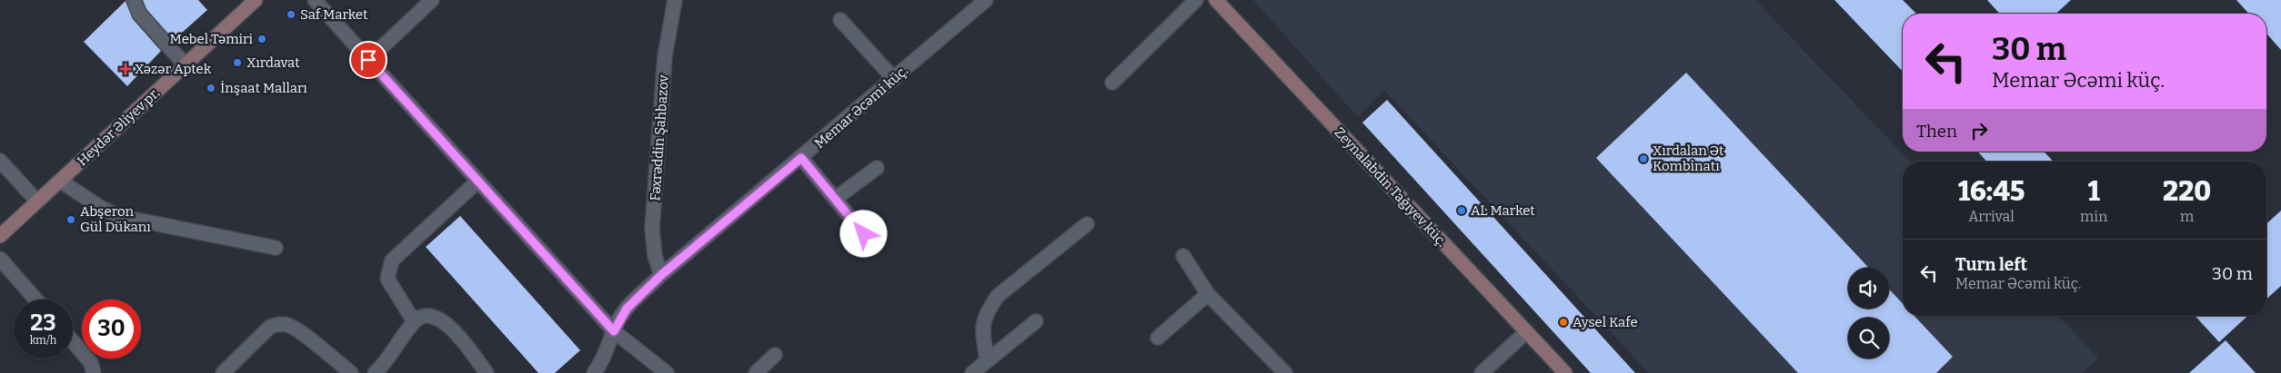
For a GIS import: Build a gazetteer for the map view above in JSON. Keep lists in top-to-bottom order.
{
  "streets": {
    "street": [
      "Memar Əcəmi küç.",
      "Heydər Əliyev pr.",
      "Fəxrəddin Şahbazov",
      "Zeynalabdin Tağıyev küç."
    ]
  },
  "crossings": [
    ["Memar Əcəmi küç.", "Fəxrəddin Şahbazov"]
  ],
  "places": {
    "other": [
      "Saf Market",
      "Mebel Təmiri",
      "Xırdavat",
      "İnşaat Malları",
      "Xırdalan Ət Kombinatı",
      "AL Market",
      "Abşeron Gül Dükanı",
      "Aysel Kafe"
    ],
    "health": ["Xəzər Aptek"]
  },
  "page": {
    "turn": ["30 m", "Memar Əcəmi küç."],
    "then": "Then",
    "eta": [
      "16:45",
      "Arrival",
      "1",
      "min",
      "220",
      "m"
    ],
    "list": [
      {
        "name": "Turn left",
        "note": "Memar Əcəmi küç.",
        "value": "30 m"
      }
    ],
    "speed": "23 km/h",
    "limit": "30"
  }
}
